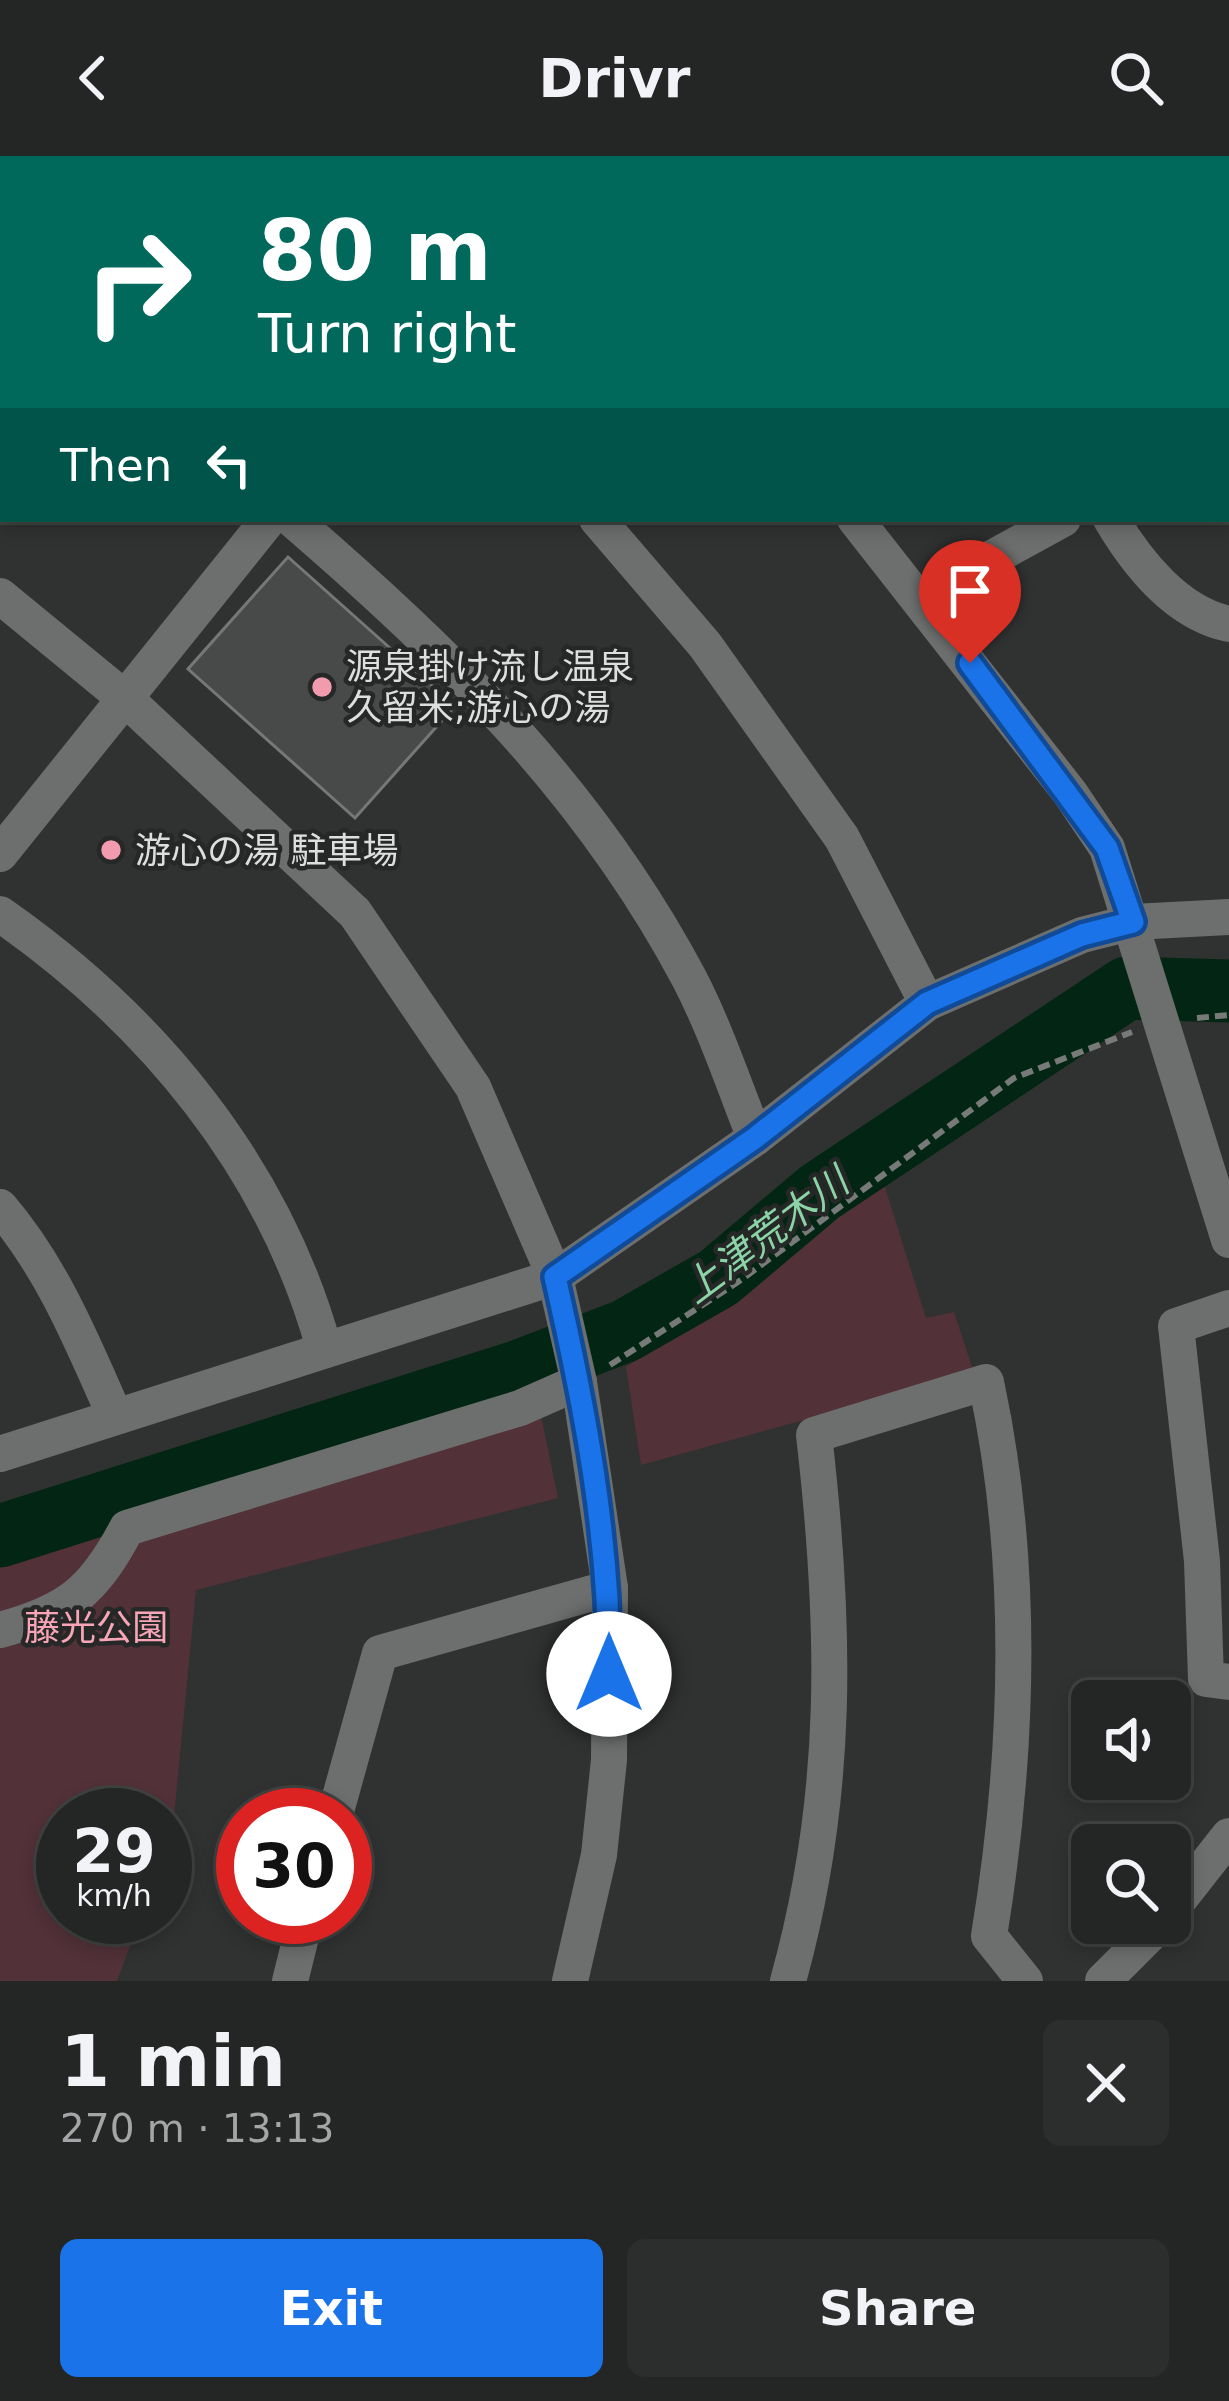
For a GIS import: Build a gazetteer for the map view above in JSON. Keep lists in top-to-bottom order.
{
  "water": ["上津荒木川"],
  "parks": ["藤光公園"],
  "places": ["源泉掛け流し温泉 久留米;游心の湯", "游心の湯 駐車場"],
  "page": {
    "header": "Drivr",
    "turn": ["80 m", "Turn right"],
    "then": "Then",
    "speed": "29 km/h",
    "limit": "30",
    "heading": ["1 min", "270 m · 13:13"],
    "buttons": ["Exit", "Share"]
  }
}
